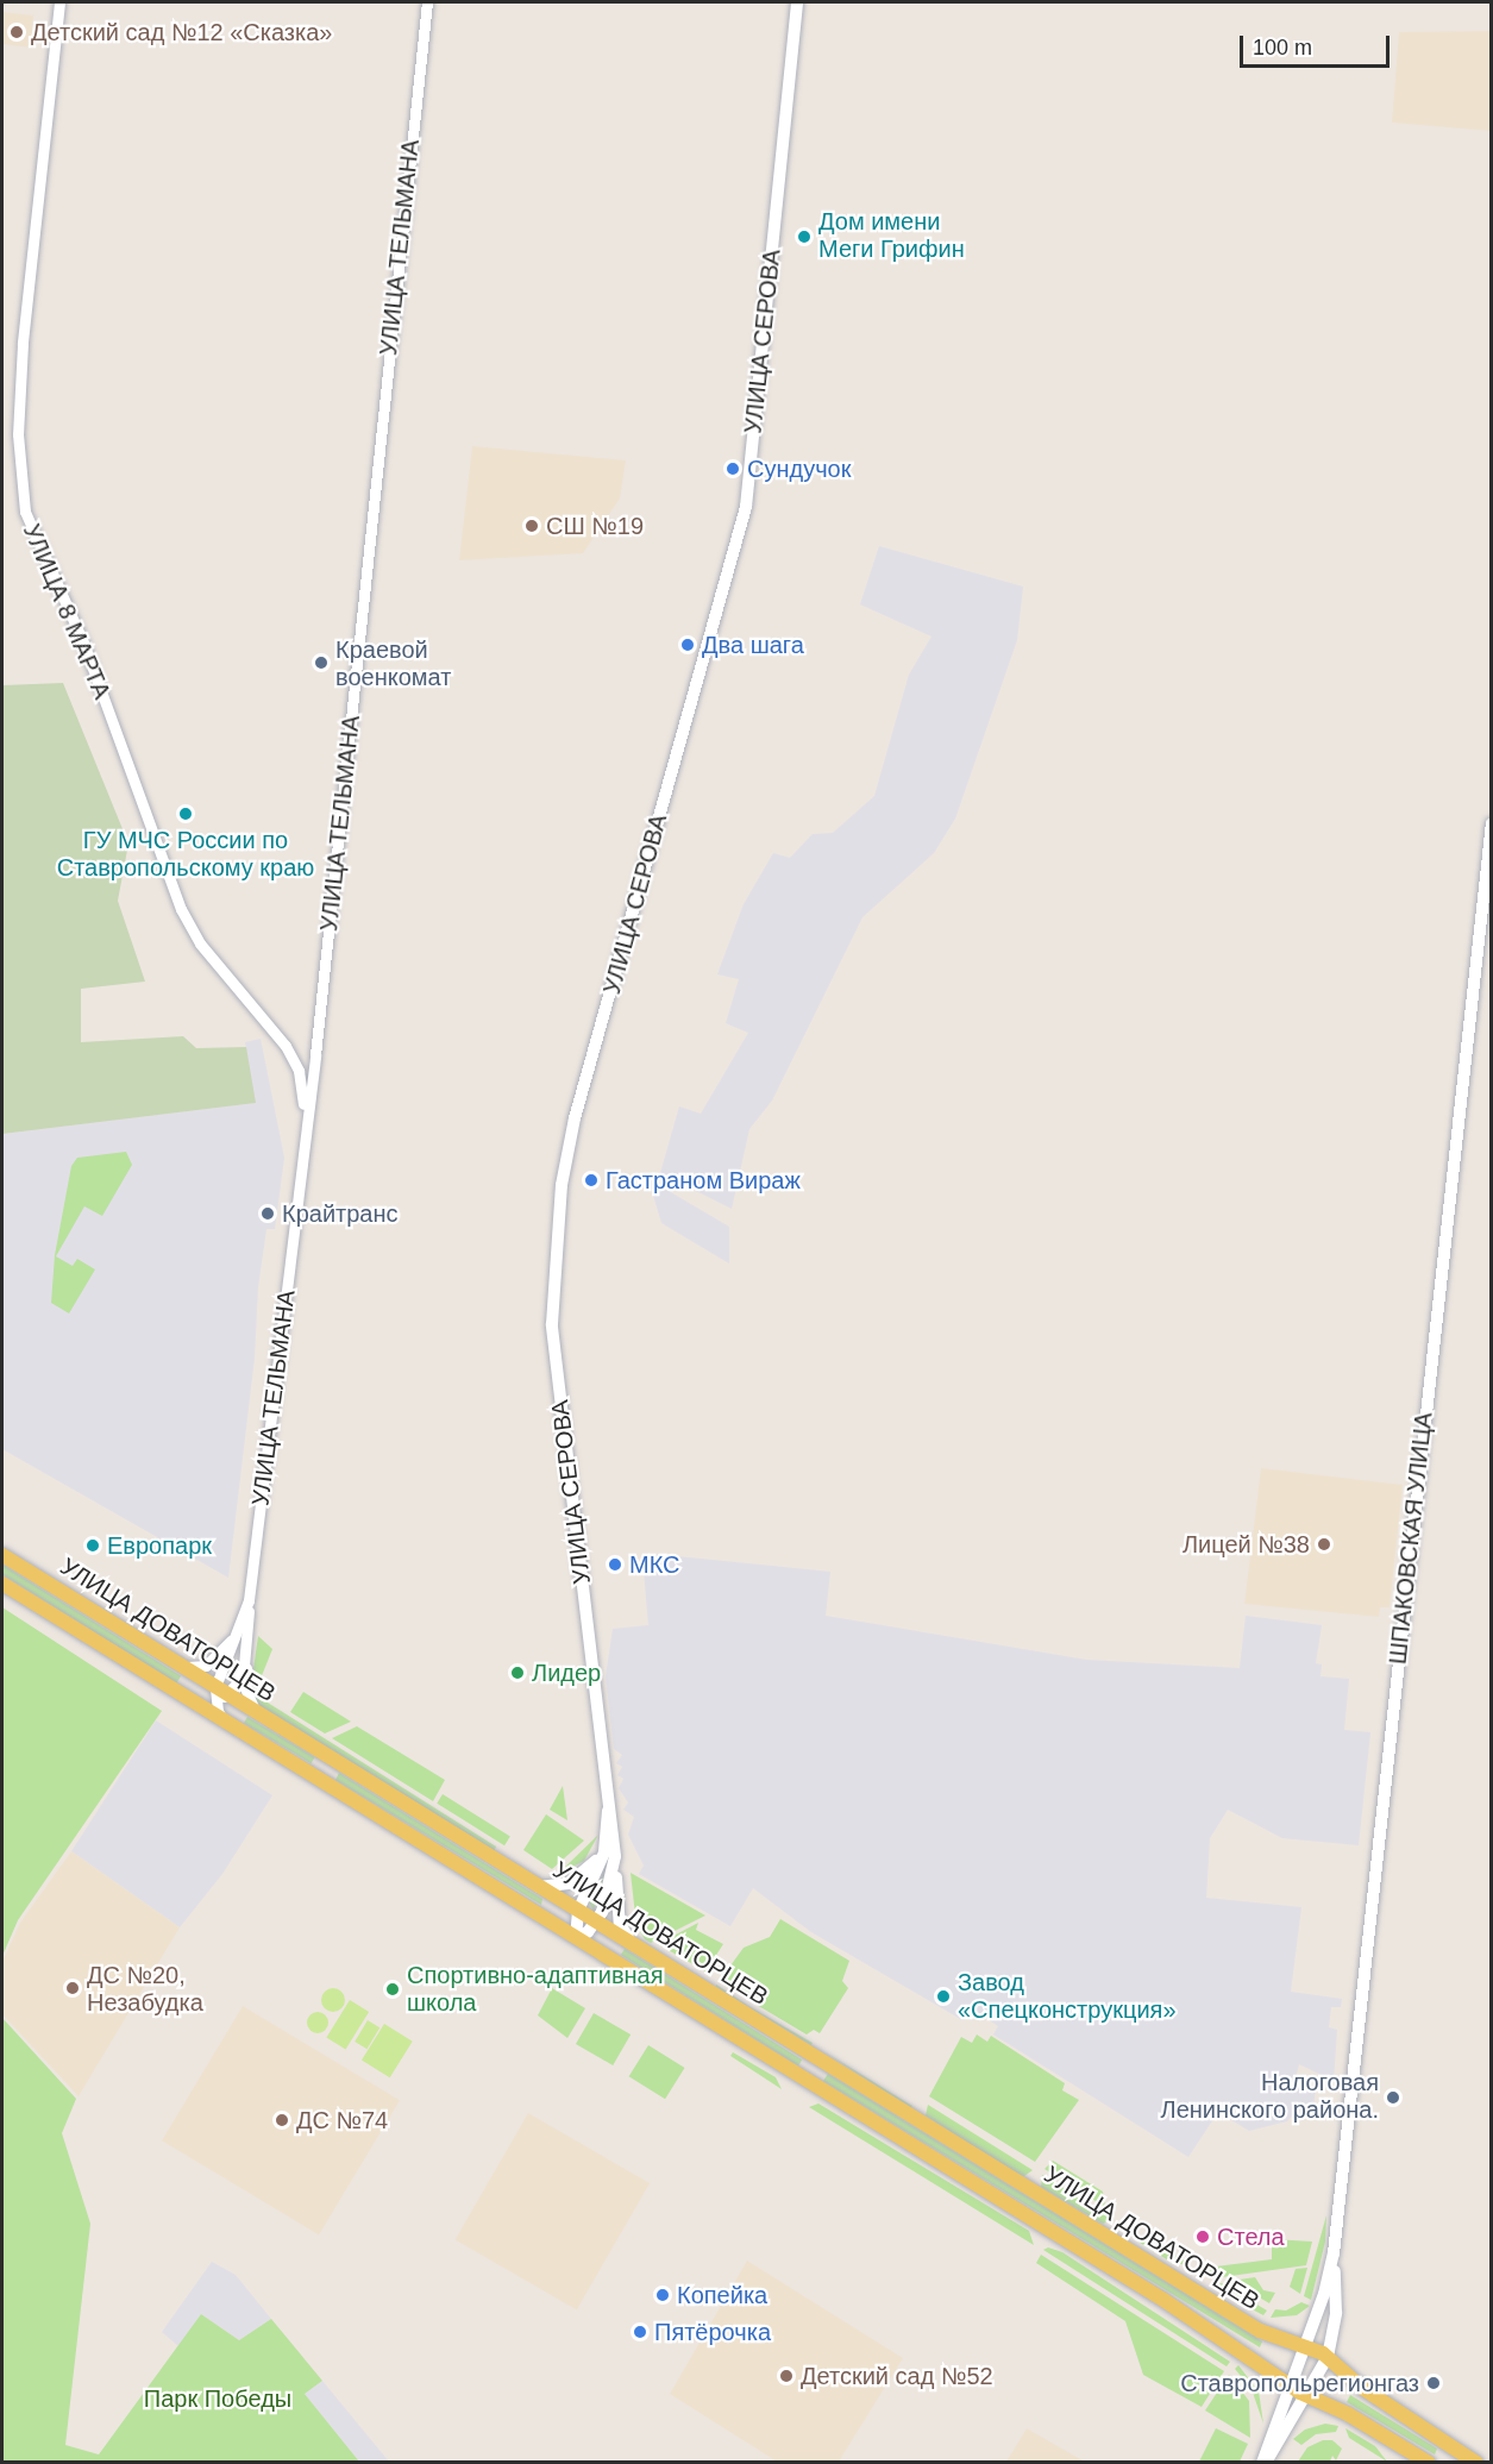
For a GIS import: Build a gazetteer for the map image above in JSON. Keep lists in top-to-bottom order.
{
  "streets": {
    "main road": ["УЛИЦА СЕРОВА", "ШПАКОВСКАЯ УЛИЦА", "УЛИЦА ДОВАТОРЦЕВ"],
    "street": ["УЛИЦА ТЕЛЬМАНА", "УЛИЦА 8 МАРТА"]
  },
  "crossings": [
    ["УЛИЦА ТЕЛЬМАНА", "УЛИЦА 8 МАРТА"],
    ["УЛИЦА ТЕЛЬМАНА", "УЛИЦА ДОВАТОРЦЕВ"],
    ["УЛИЦА СЕРОВА", "УЛИЦА ДОВАТОРЦЕВ"],
    ["ШПАКОВСКАЯ УЛИЦА", "УЛИЦА ДОВАТОРЦЕВ"]
  ],
  "parks": ["Парк Победы"],
  "places": [
    "Детский сад №12 «Сказка»",
    "Дом имени Меги Грифин",
    "Сундучок",
    "СШ №19",
    "Два шага",
    "Краевой военкомат",
    "ГУ МЧС России по Ставропольскому краю",
    "Гастраном Вираж",
    "Крайтранс",
    "Лицей №38",
    "Европарк",
    "МКС",
    "Лидер",
    "ДС №20, Незабудка",
    "Спортивно-адаптивная школа",
    "Завод «Спецконструкция»",
    "Налоговая Ленинского района.",
    "ДС №74",
    "Стела",
    "Копейка",
    "Пятёрочка",
    "Детский сад №52",
    "Ставропольрегионгаз"
  ],
  "scale_bar": "100 m"
}
